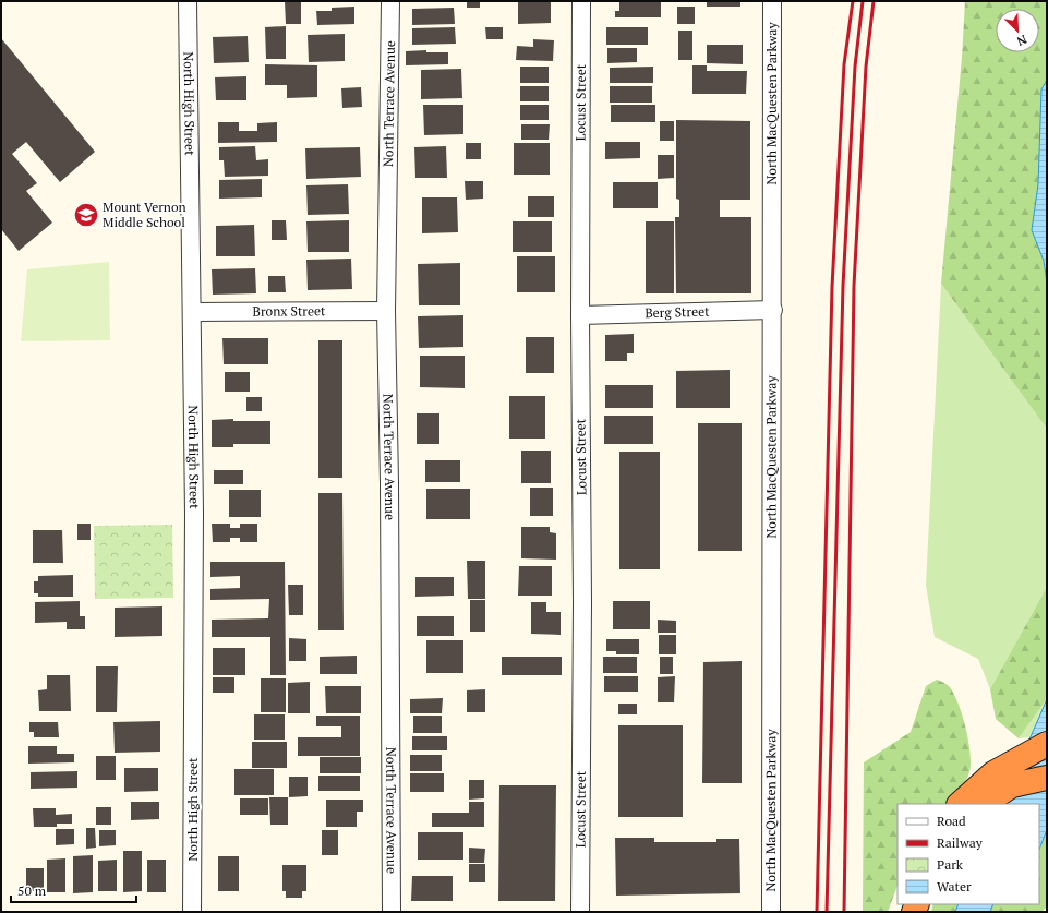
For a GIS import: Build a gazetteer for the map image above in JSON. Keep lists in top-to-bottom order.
{
  "streets": {
    "street": [
      "North High Street",
      "North Terrace Avenue",
      "Locust Street",
      "North MacQuesten Parkway",
      "Bronx Street",
      "Berg Street"
    ]
  },
  "crossings": [
    ["North High Street", "Bronx Street"],
    ["North Terrace Avenue", "Bronx Street"],
    ["Locust Street", "Berg Street"],
    ["North MacQuesten Parkway", "Berg Street"]
  ],
  "places": {
    "school or university": ["Mount Vernon Middle School"]
  },
  "legend": [
    "Road",
    "Railway",
    "Park",
    "Water"
  ],
  "scale_bar": "50 m",
  "north": "bottom right"
}
